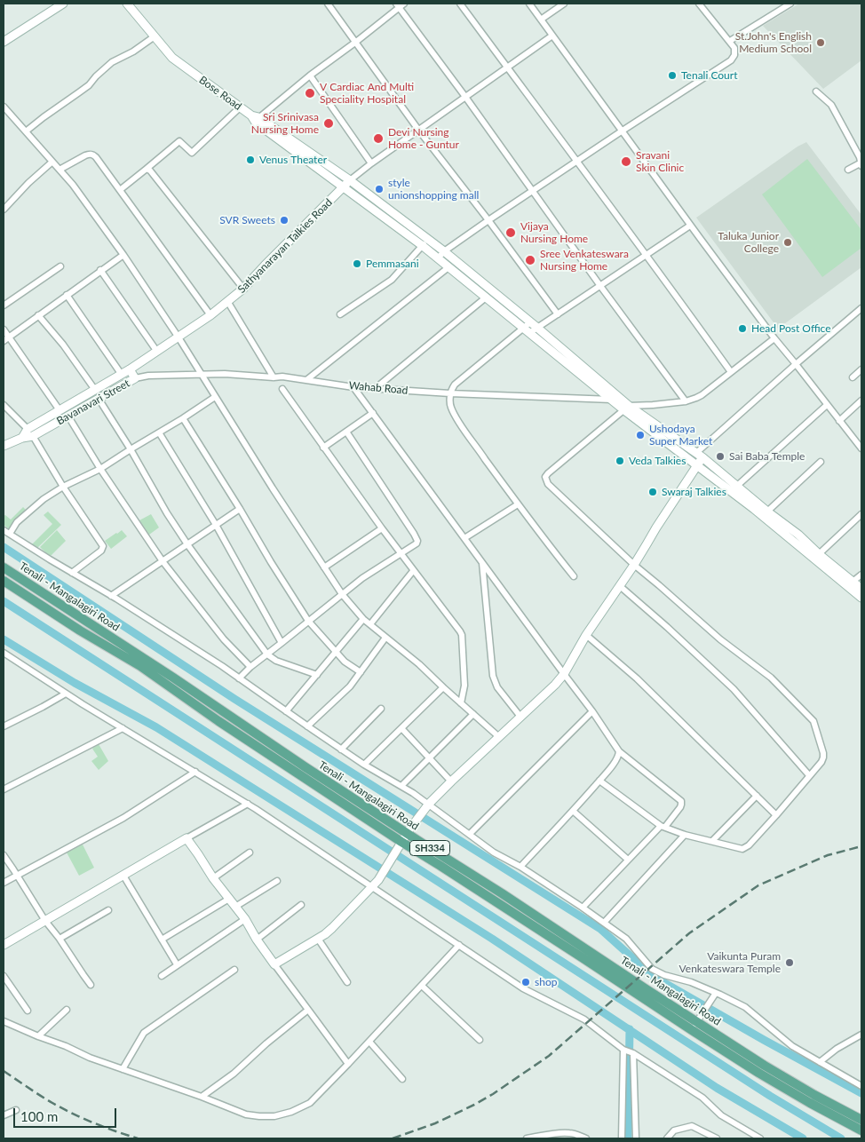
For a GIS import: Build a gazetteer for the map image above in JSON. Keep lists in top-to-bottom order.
{
  "streets": {
    "main road": [
      "Bose Road",
      "Sathyanarayan Talkies Road",
      "Bavanavari Street",
      "Tenali - Mangalagiri Road",
      "SH334"
    ],
    "street": ["Wahab Road"]
  },
  "crossings": [
    ["Bose Road", "Sathyanarayan Talkies Road"],
    ["Sathyanarayan Talkies Road", "Bavanavari Street"],
    ["Wahab Road", "Bavanavari Street"]
  ],
  "places": [
    "St.John's English Medium School",
    "Tenali Court",
    "V Cardiac And Multi Speciality Hospital",
    "Sri Srinivasa Nursing Home",
    "Devi Nursing Home - Guntur",
    "Venus Theater",
    "Sravani Skin Clinic",
    "style unionshopping mall",
    "SVR Sweets",
    "Vijaya Nursing Home",
    "Taluka Junior College",
    "Sree Venkateswara Nursing Home",
    "Pemmasani",
    "Head Post Office",
    "Ushodaya Super Market",
    "Sai Baba Temple",
    "Veda Talkies",
    "Swaraj Talkies",
    "Vaikunta Puram Venkateswara Temple",
    "shop"
  ],
  "scale_bar": "100 m"
}
